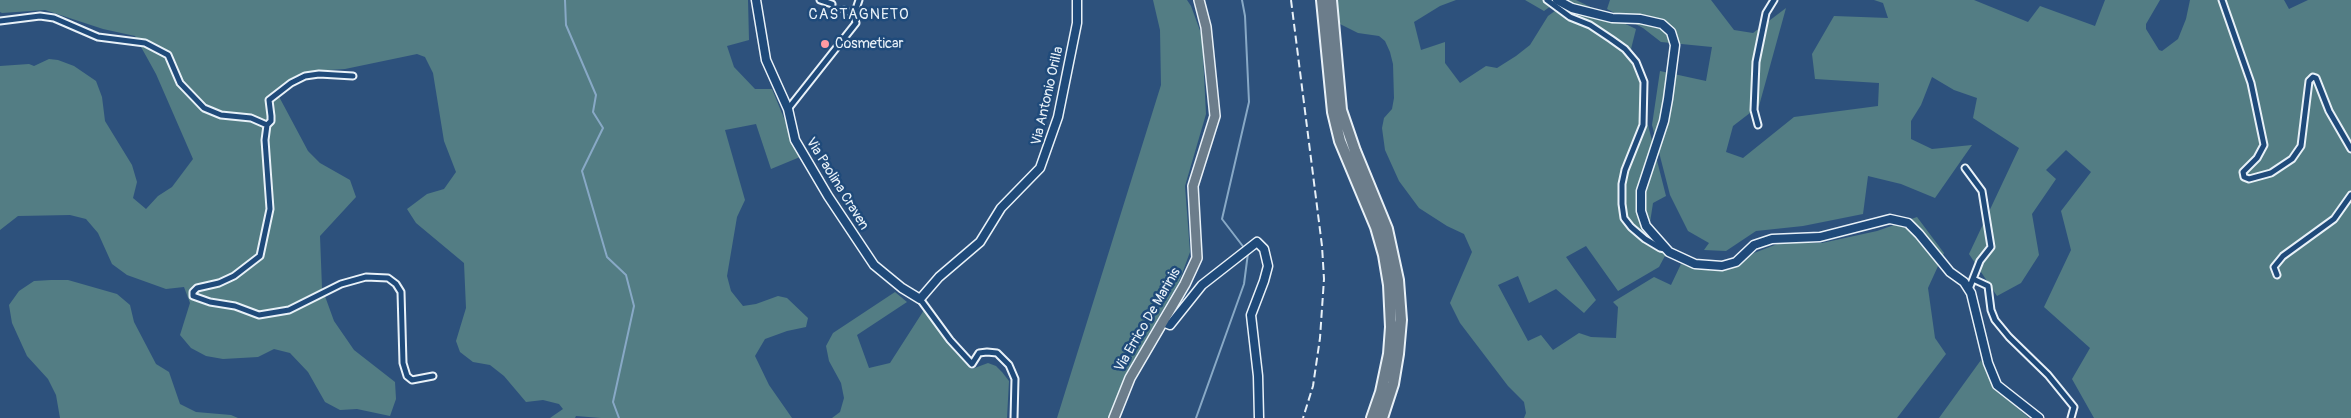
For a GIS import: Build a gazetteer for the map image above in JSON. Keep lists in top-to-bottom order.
{
  "streets": {
    "main road": ["Via Errico De Marinis"],
    "street": ["Via Antonio Orilla", "Via Paolina Craven"]
  },
  "crossings": [
    ["Via Antonio Orilla", "Via Paolina Craven"]
  ],
  "districts": ["CASTAGNETO"],
  "places": ["Cosmeticar"]
}
